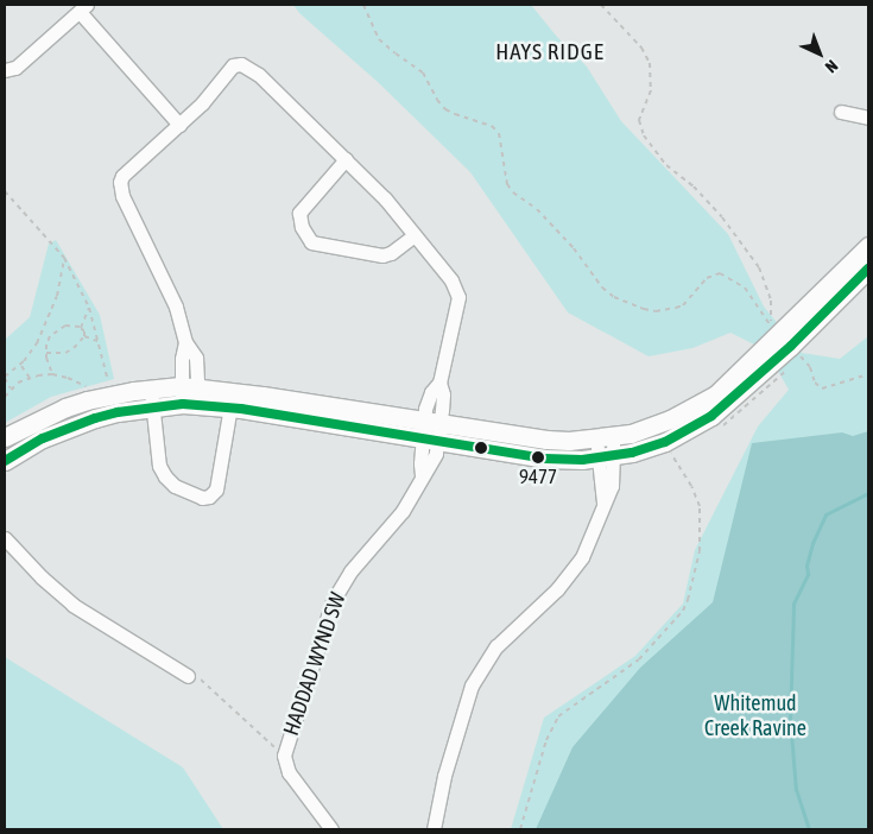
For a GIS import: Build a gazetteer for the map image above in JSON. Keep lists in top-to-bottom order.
{
  "streets": {
    "street": ["HADDAD WYND SW"]
  },
  "districts": ["HAYS RIDGE"],
  "parks": ["Whitemud Creek Ravine"],
  "places": ["9477"],
  "north": "bottom right"
}
